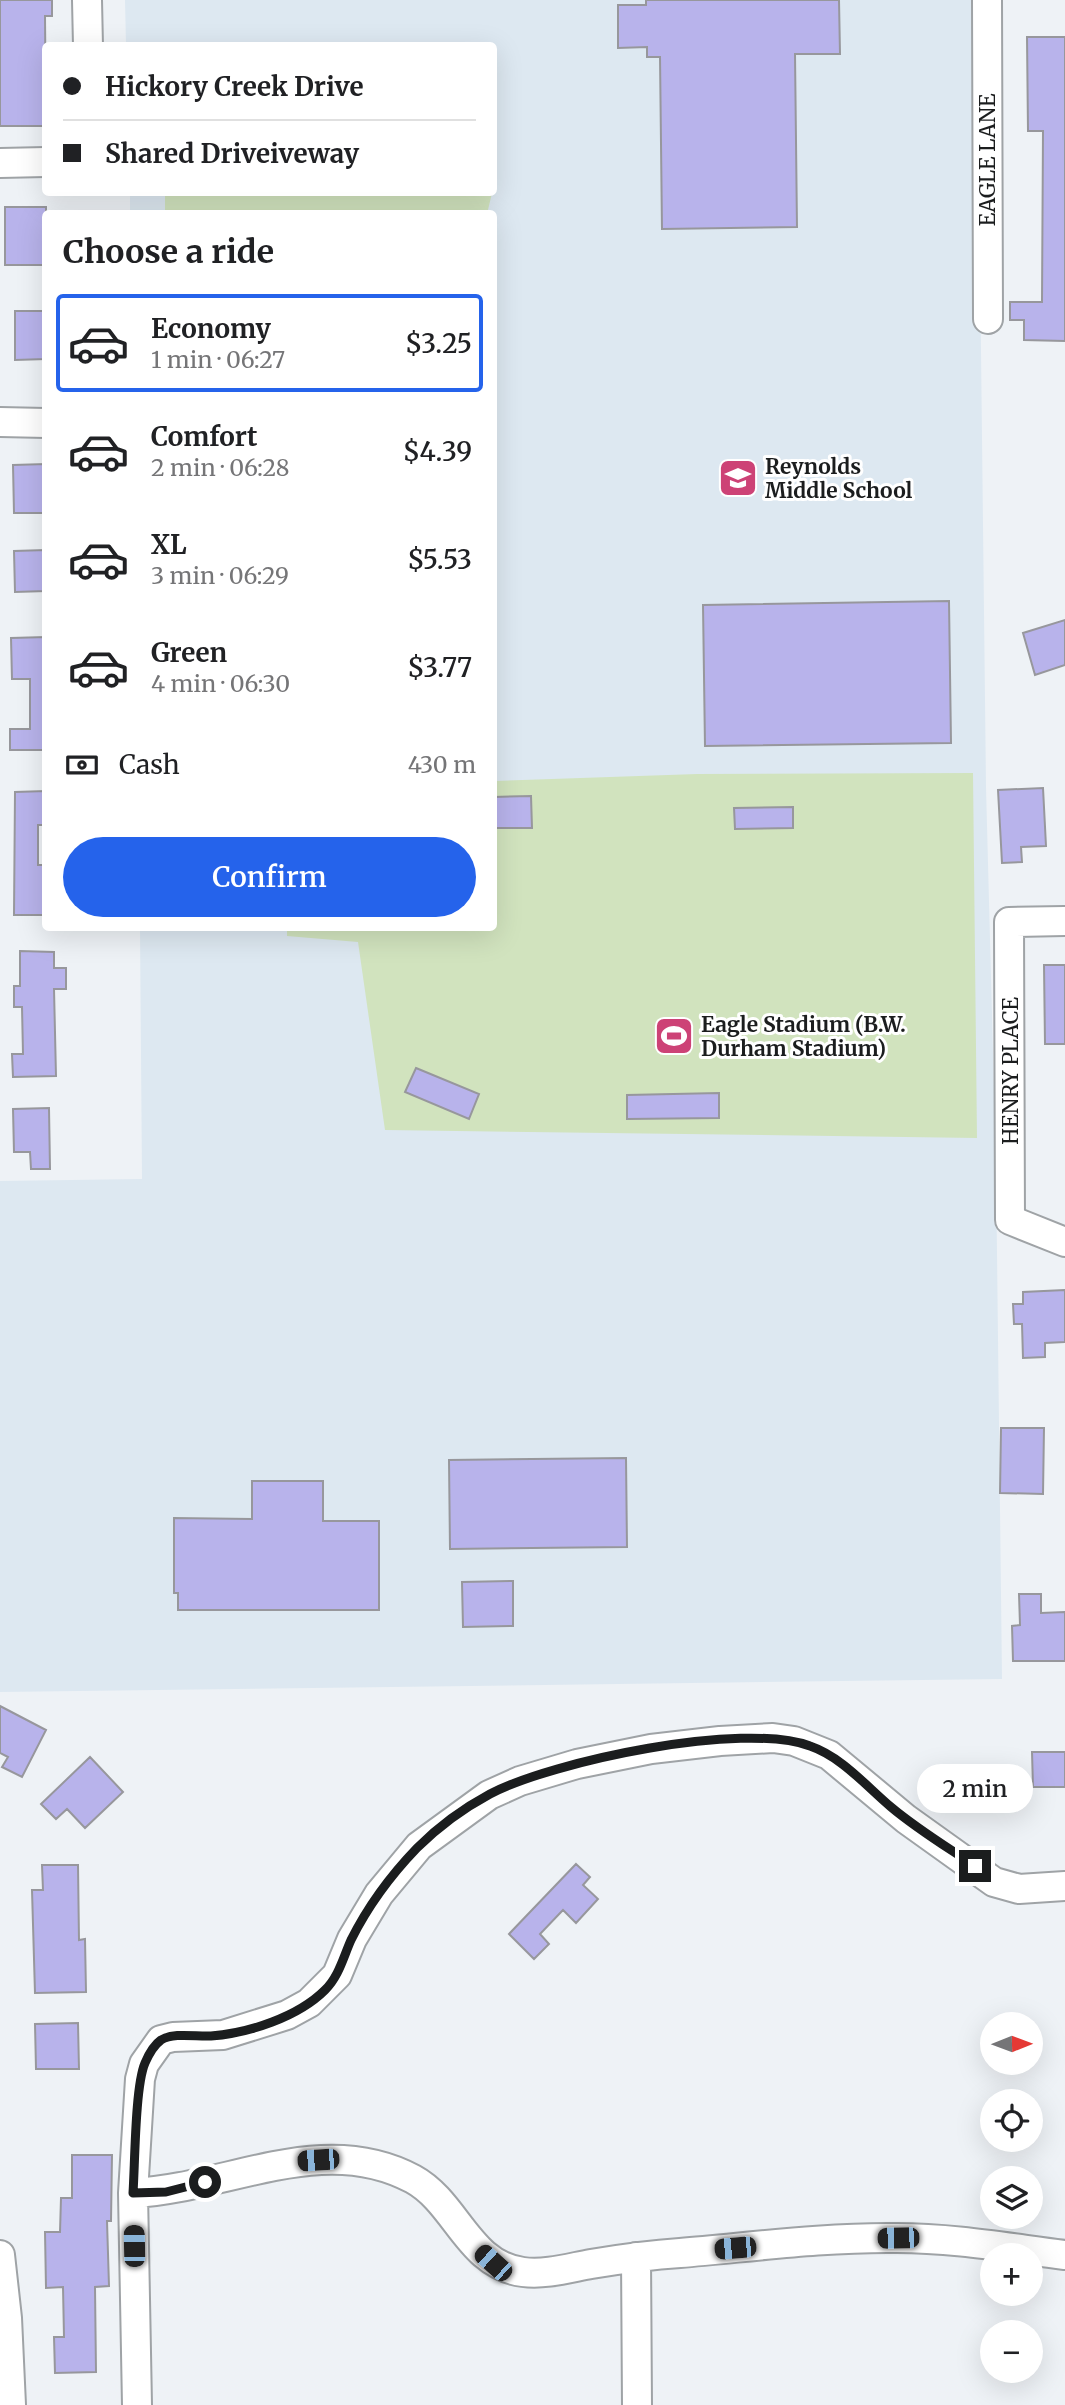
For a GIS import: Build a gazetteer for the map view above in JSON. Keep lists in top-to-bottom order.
{
  "streets": {
    "street": ["EAGLE LANE", "HENRY PLACE"]
  },
  "places": {
    "school or university": ["Reynolds Middle School"],
    "sports": ["Eagle Stadium (B.W. Durham Stadium)"]
  },
  "north": "right",
  "page": {
    "banner": ["Hickory Creek Drive", "Shared Driveiveway"],
    "heading": "Choose a ride",
    "list": [
      {
        "name": "Economy",
        "note": "1 min · 06:27",
        "value": "$3.25"
      },
      {
        "name": "Comfort",
        "note": "2 min · 06:28",
        "value": "$4.39"
      },
      {
        "name": "XL",
        "note": "3 min · 06:29",
        "value": "$5.53"
      },
      {
        "name": "Green",
        "note": "4 min · 06:30",
        "value": "$3.77"
      }
    ],
    "pay": ["Cash", "430 m"],
    "buttons": "Confirm",
    "bubble": "2 min",
    "map_buttons": ["+", "−"]
  }
}
